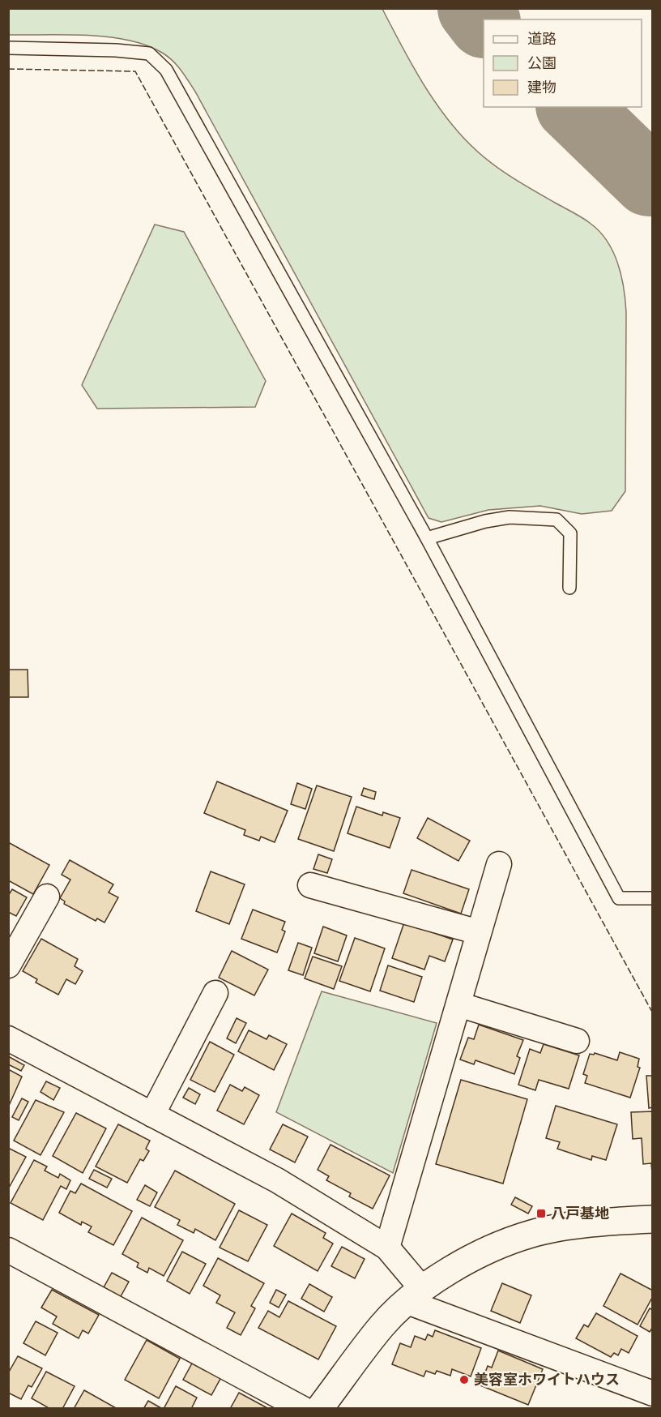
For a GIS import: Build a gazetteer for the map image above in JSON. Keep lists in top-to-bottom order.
{
  "places": {
    "transit": ["八戸基地"],
    "other": ["美容室ホワイトハウス"]
  },
  "legend": ["道路", "公園", "建物"]
}
